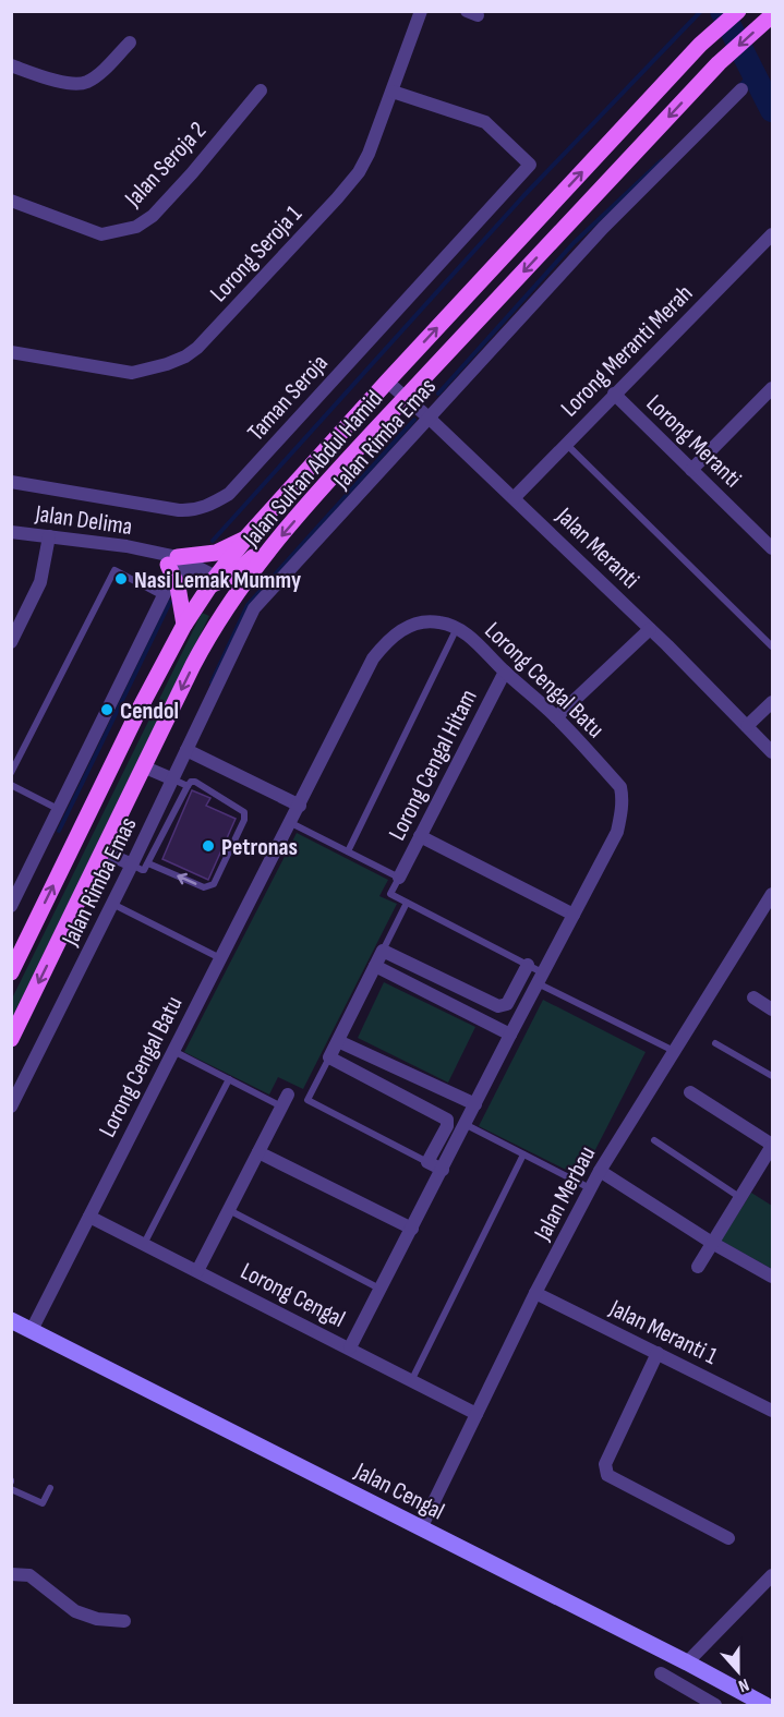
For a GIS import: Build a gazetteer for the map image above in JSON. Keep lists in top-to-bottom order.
{
  "streets": {
    "main road": ["Jalan Sultan Abdul Hamid"],
    "street": [
      "Jalan Seroja 2",
      "Lorong Seroja 1",
      "Lorong Meranti Merah",
      "Taman Seroja",
      "Jalan Rimba Emas",
      "Lorong Meranti",
      "Jalan Delima",
      "Jalan Meranti",
      "Lorong Cengal Batu",
      "Lorong Cengal Hitam",
      "Jalan Merbau",
      "Lorong Cengal",
      "Jalan Meranti 1",
      "Jalan Cengal"
    ]
  },
  "crossings": [
    ["Lorong Seroja 1", "Taman Seroja"],
    ["Lorong Meranti Merah", "Lorong Meranti"],
    ["Lorong Meranti Merah", "Jalan Meranti"],
    ["Jalan Rimba Emas", "Jalan Meranti"],
    ["Jalan Sultan Abdul Hamid", "Jalan Delima"],
    ["Jalan Sultan Abdul Hamid", "Jalan Meranti"],
    ["Lorong Cengal Batu", "Lorong Cengal Hitam"],
    ["Lorong Cengal Batu", "Lorong Cengal"],
    ["Lorong Cengal Batu", "Jalan Cengal"],
    ["Jalan Merbau", "Lorong Cengal"],
    ["Jalan Merbau", "Jalan Meranti 1"],
    ["Jalan Merbau", "Jalan Cengal"]
  ],
  "places": ["Nasi Lemak Mummy", "Cendol", "Petronas"],
  "north": "bottom"
}
